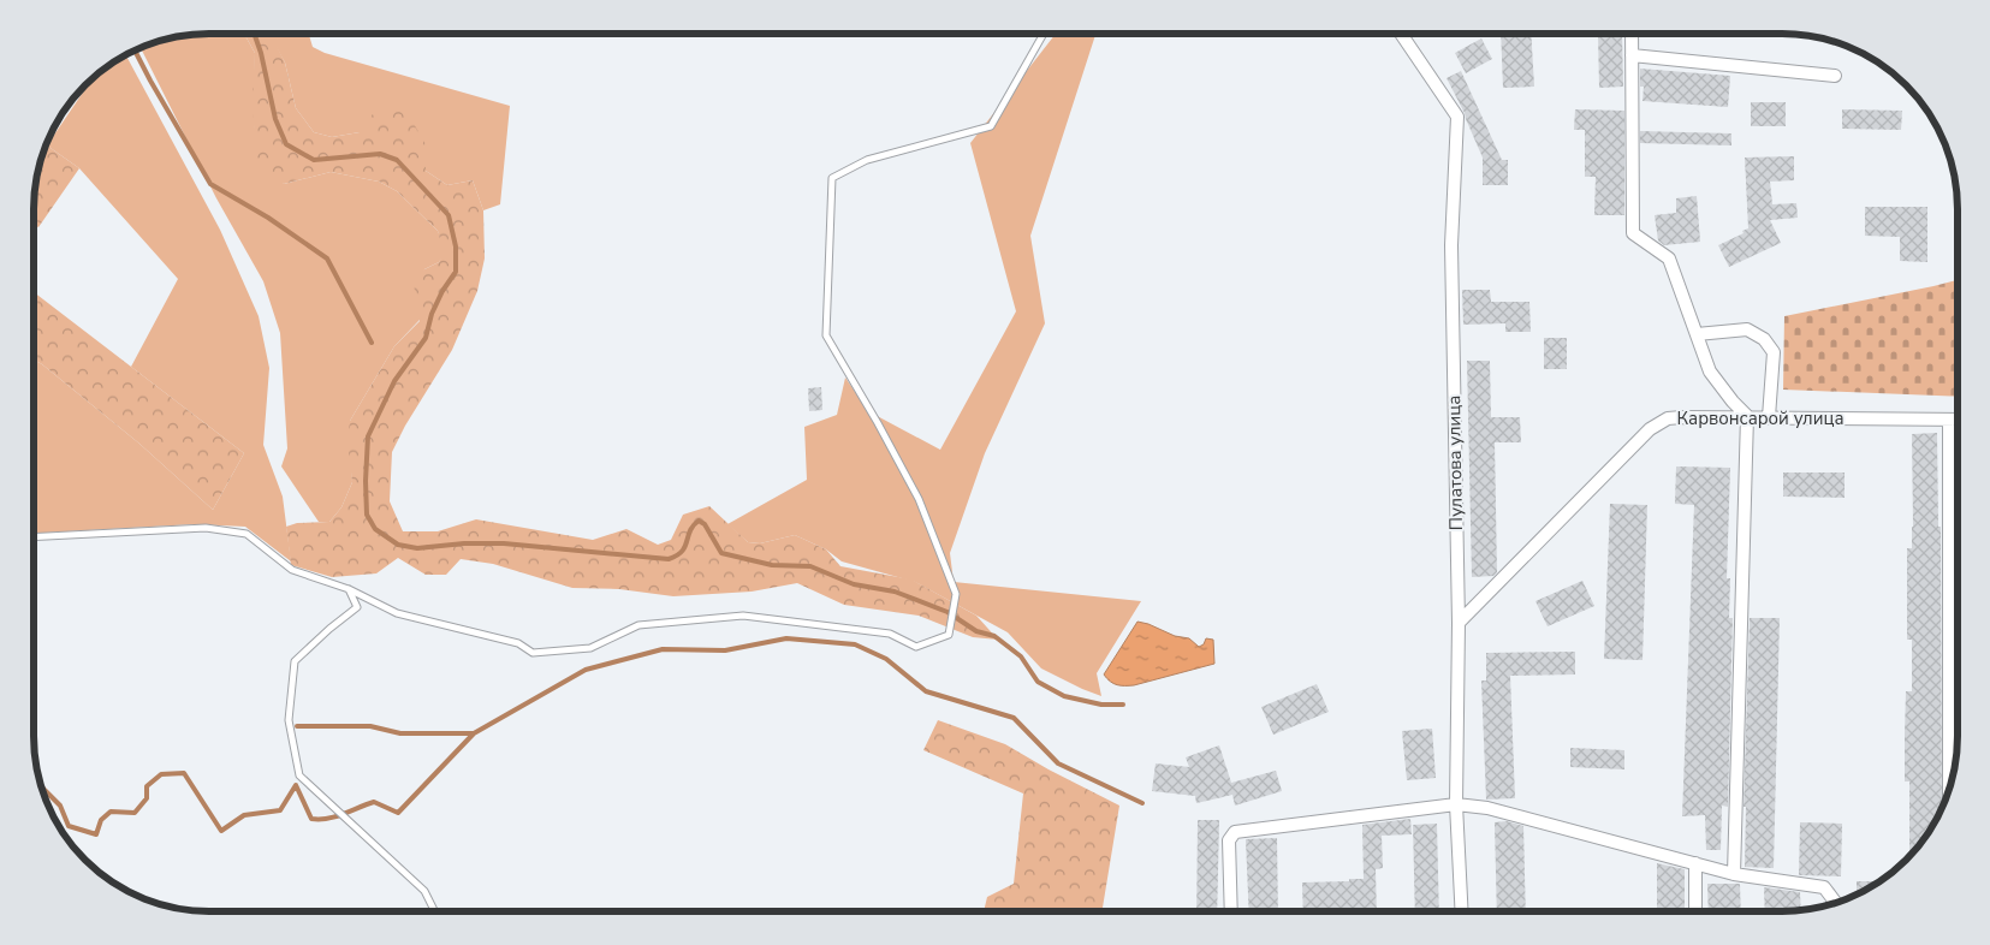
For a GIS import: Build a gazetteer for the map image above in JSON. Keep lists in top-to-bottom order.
{
  "streets": {
    "street": ["Карвонсарой улица", "Пулатова улица"]
  },
  "crossings": [
    ["Карвонсарой улица", "Пулатова улица"]
  ]
}
